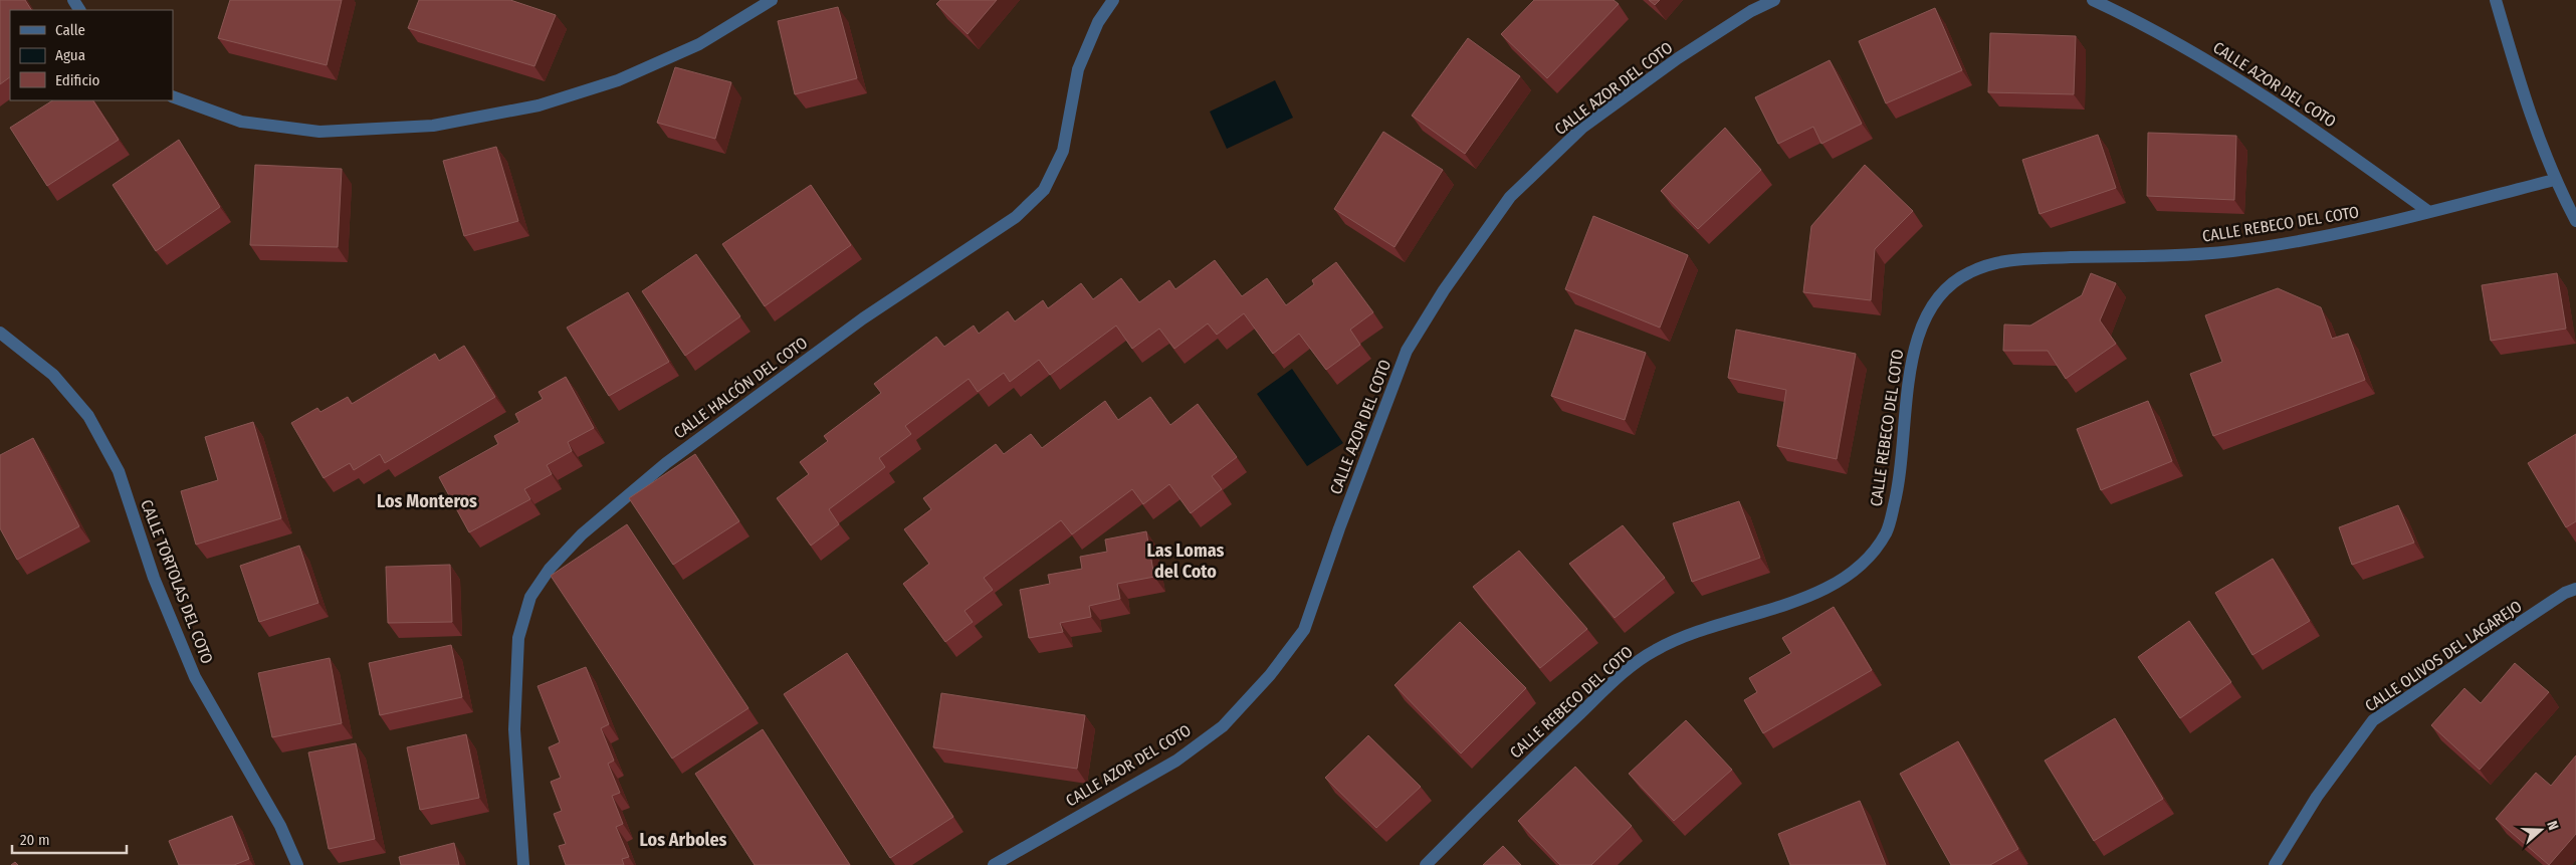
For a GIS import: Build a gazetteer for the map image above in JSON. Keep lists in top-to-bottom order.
{
  "streets": {
    "street": [
      "CALLE AZOR DEL COTO",
      "CALLE REBECO DEL COTO",
      "CALLE HALCÓN DEL COTO",
      "CALLE TORTOLAS DEL COTO",
      "CALLE OLIVOS DEL LAGAREJO"
    ]
  },
  "crossings": [
    ["CALLE AZOR DEL COTO", "CALLE REBECO DEL COTO"]
  ],
  "districts": ["Los Monteros", "Las Lomas del Coto", "Los Arboles"],
  "legend": ["Calle", "Agua", "Edificio"],
  "scale_bar": "20 m",
  "north": "right"
}
